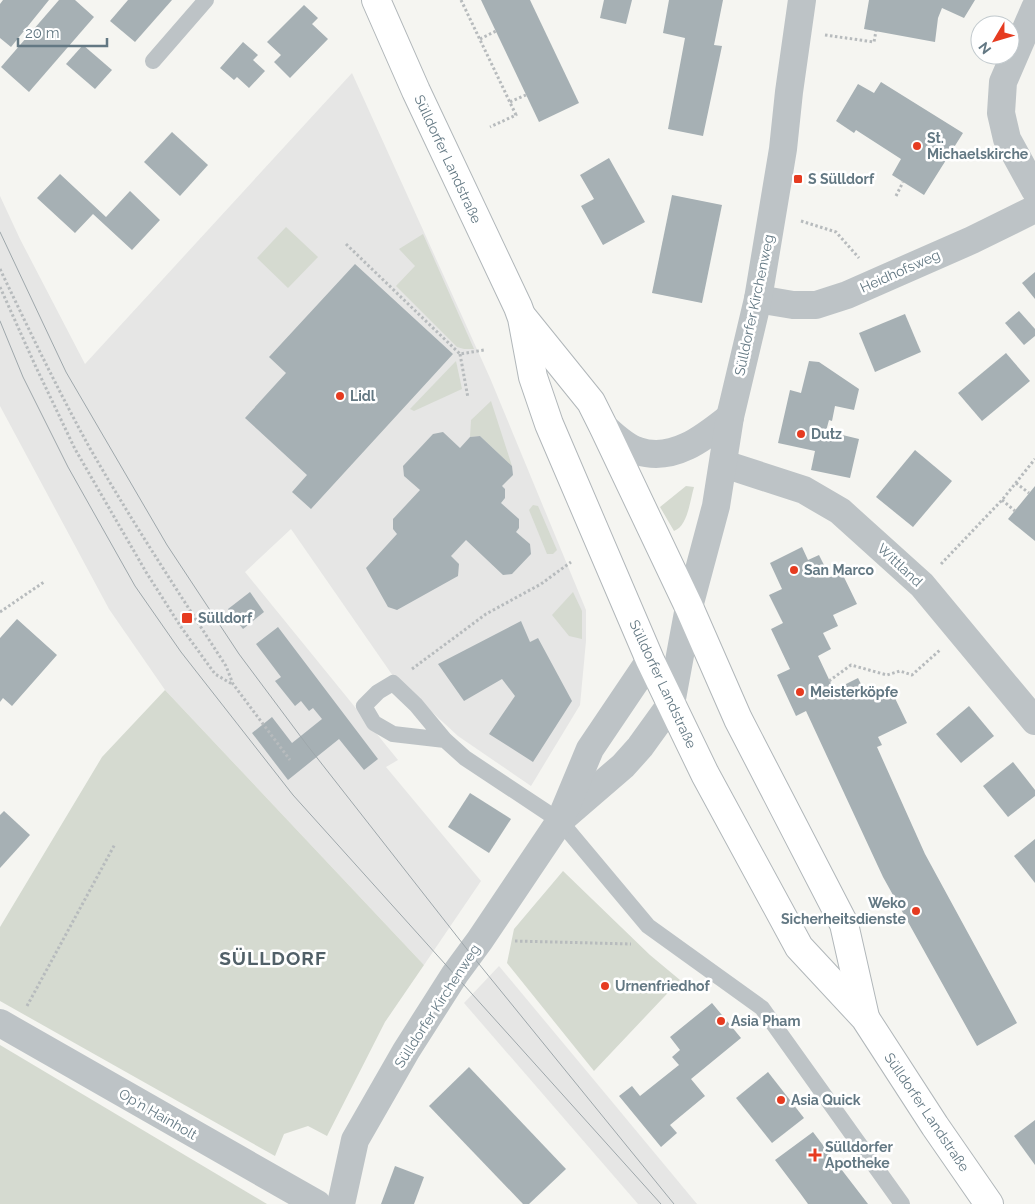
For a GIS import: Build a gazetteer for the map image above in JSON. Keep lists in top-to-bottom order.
{
  "streets": {
    "main road": ["Sülldorfer Landstraße"],
    "street": [
      "Heidhofsweg",
      "Sülldorfer Kirchenweg",
      "Wittland",
      "Op'n Hainholt"
    ]
  },
  "crossings": [
    ["Sülldorfer Landstraße", "Sülldorfer Kirchenweg"],
    ["Heidhofsweg", "Sülldorfer Kirchenweg"],
    ["Sülldorfer Kirchenweg", "Wittland"]
  ],
  "districts": ["SÜLLDORF"],
  "places": {
    "other": [
      "St. Michaelskirche",
      "Lidl",
      "Dutz",
      "San Marco",
      "Meisterköpfe",
      "Weko Sicherheitsdienste",
      "Urnenfriedhof",
      "Asia Pham",
      "Asia Quick"
    ],
    "transit": ["S Sülldorf", "Sülldorf"],
    "health": ["Sülldorfer Apotheke"]
  },
  "scale_bar": "20 m",
  "north": "bottom left"
}
